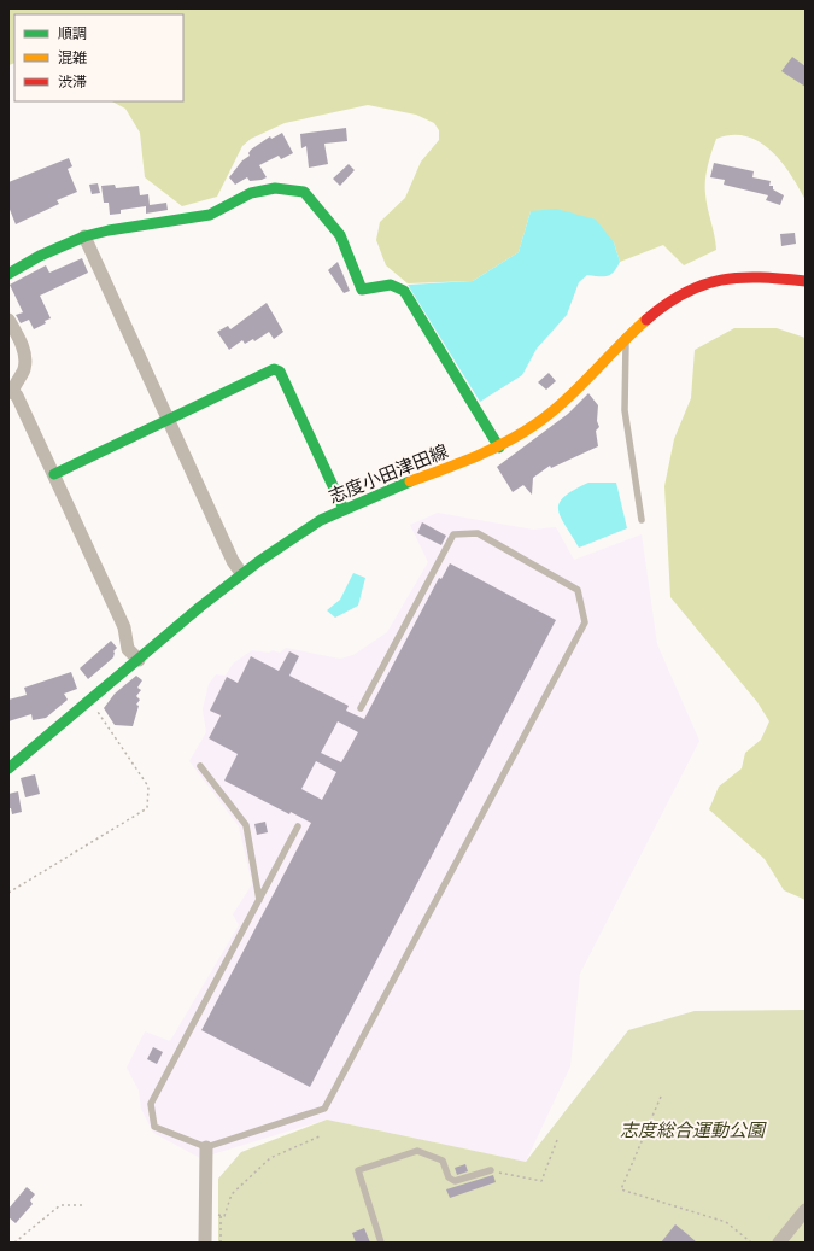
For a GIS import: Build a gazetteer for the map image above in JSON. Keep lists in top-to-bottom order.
{
  "streets": {
    "street": ["志度小田津田線"]
  },
  "parks": ["志度総合運動公園"],
  "legend": ["順調", "混雑", "渋滞"]
}
